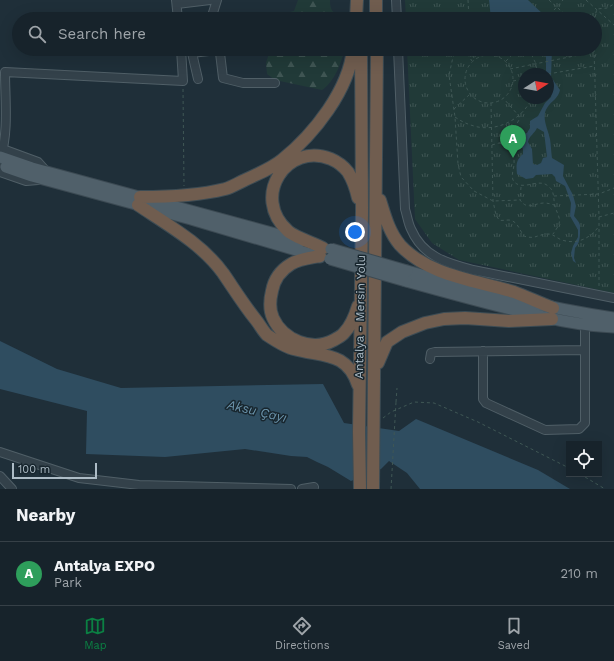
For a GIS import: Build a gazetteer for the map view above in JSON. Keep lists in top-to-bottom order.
{
  "streets": {
    "highway": ["Antalya - Mersin Yolu"]
  },
  "water": ["Aksu Çayı"],
  "scale_bar": "100 m",
  "north": "right",
  "page": {
    "search": "Search here",
    "pins": "A",
    "scale": "100 m",
    "heading": "Nearby",
    "list": [
      {
        "mark": "A",
        "name": "Antalya EXPO",
        "note": "Park",
        "value": "210 m"
      }
    ],
    "nav": ["Map", "Directions", "Saved"]
  }
}
